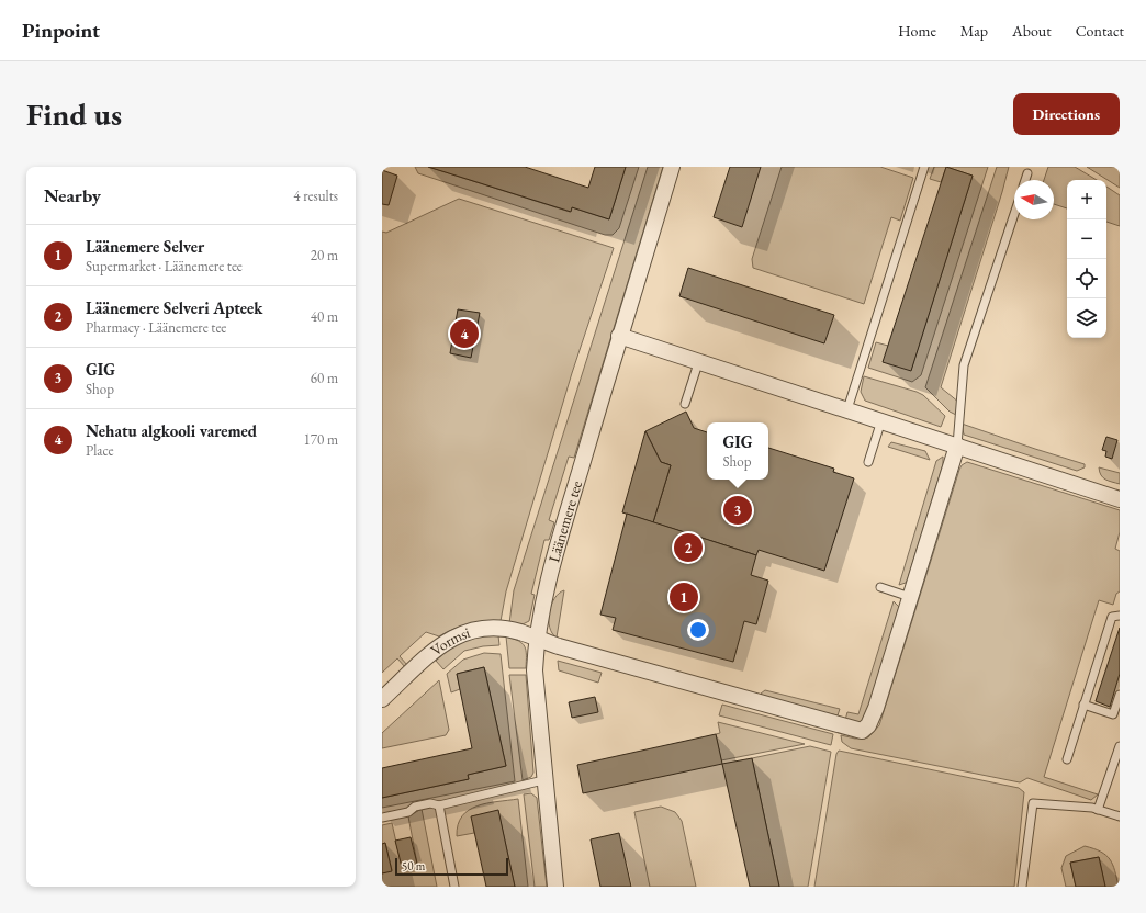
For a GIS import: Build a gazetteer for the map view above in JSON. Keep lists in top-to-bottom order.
{
  "streets": {
    "street": ["Läänemere tee", "Vormsi"]
  },
  "crossings": [
    ["Läänemere tee", "Vormsi"]
  ],
  "scale_bar": "50 m",
  "north": "left",
  "page": {
    "header": "Pinpoint",
    "nav": [
      "Home",
      "Map",
      "About",
      "Contact"
    ],
    "buttons": "Directions",
    "title": "Find us",
    "heading": ["Nearby", "4 results"],
    "map_buttons": ["+", "−"],
    "list": [
      {
        "mark": "1",
        "name": "Läänemere Selver",
        "note": "Supermarket · Läänemere tee",
        "value": "20 m"
      },
      {
        "mark": "2",
        "name": "Läänemere Selveri Apteek",
        "note": "Pharmacy · Läänemere tee",
        "value": "40 m"
      },
      {
        "mark": "3",
        "name": "GIG",
        "note": "Shop",
        "value": "60 m"
      },
      {
        "mark": "4",
        "name": "Nehatu algkooli varemed",
        "note": "Place",
        "value": "170 m"
      }
    ],
    "pins": [
      "4",
      "3",
      "2",
      "1"
    ],
    "popup": ["GIG", "Shop"],
    "scale": "50 m"
  }
}
